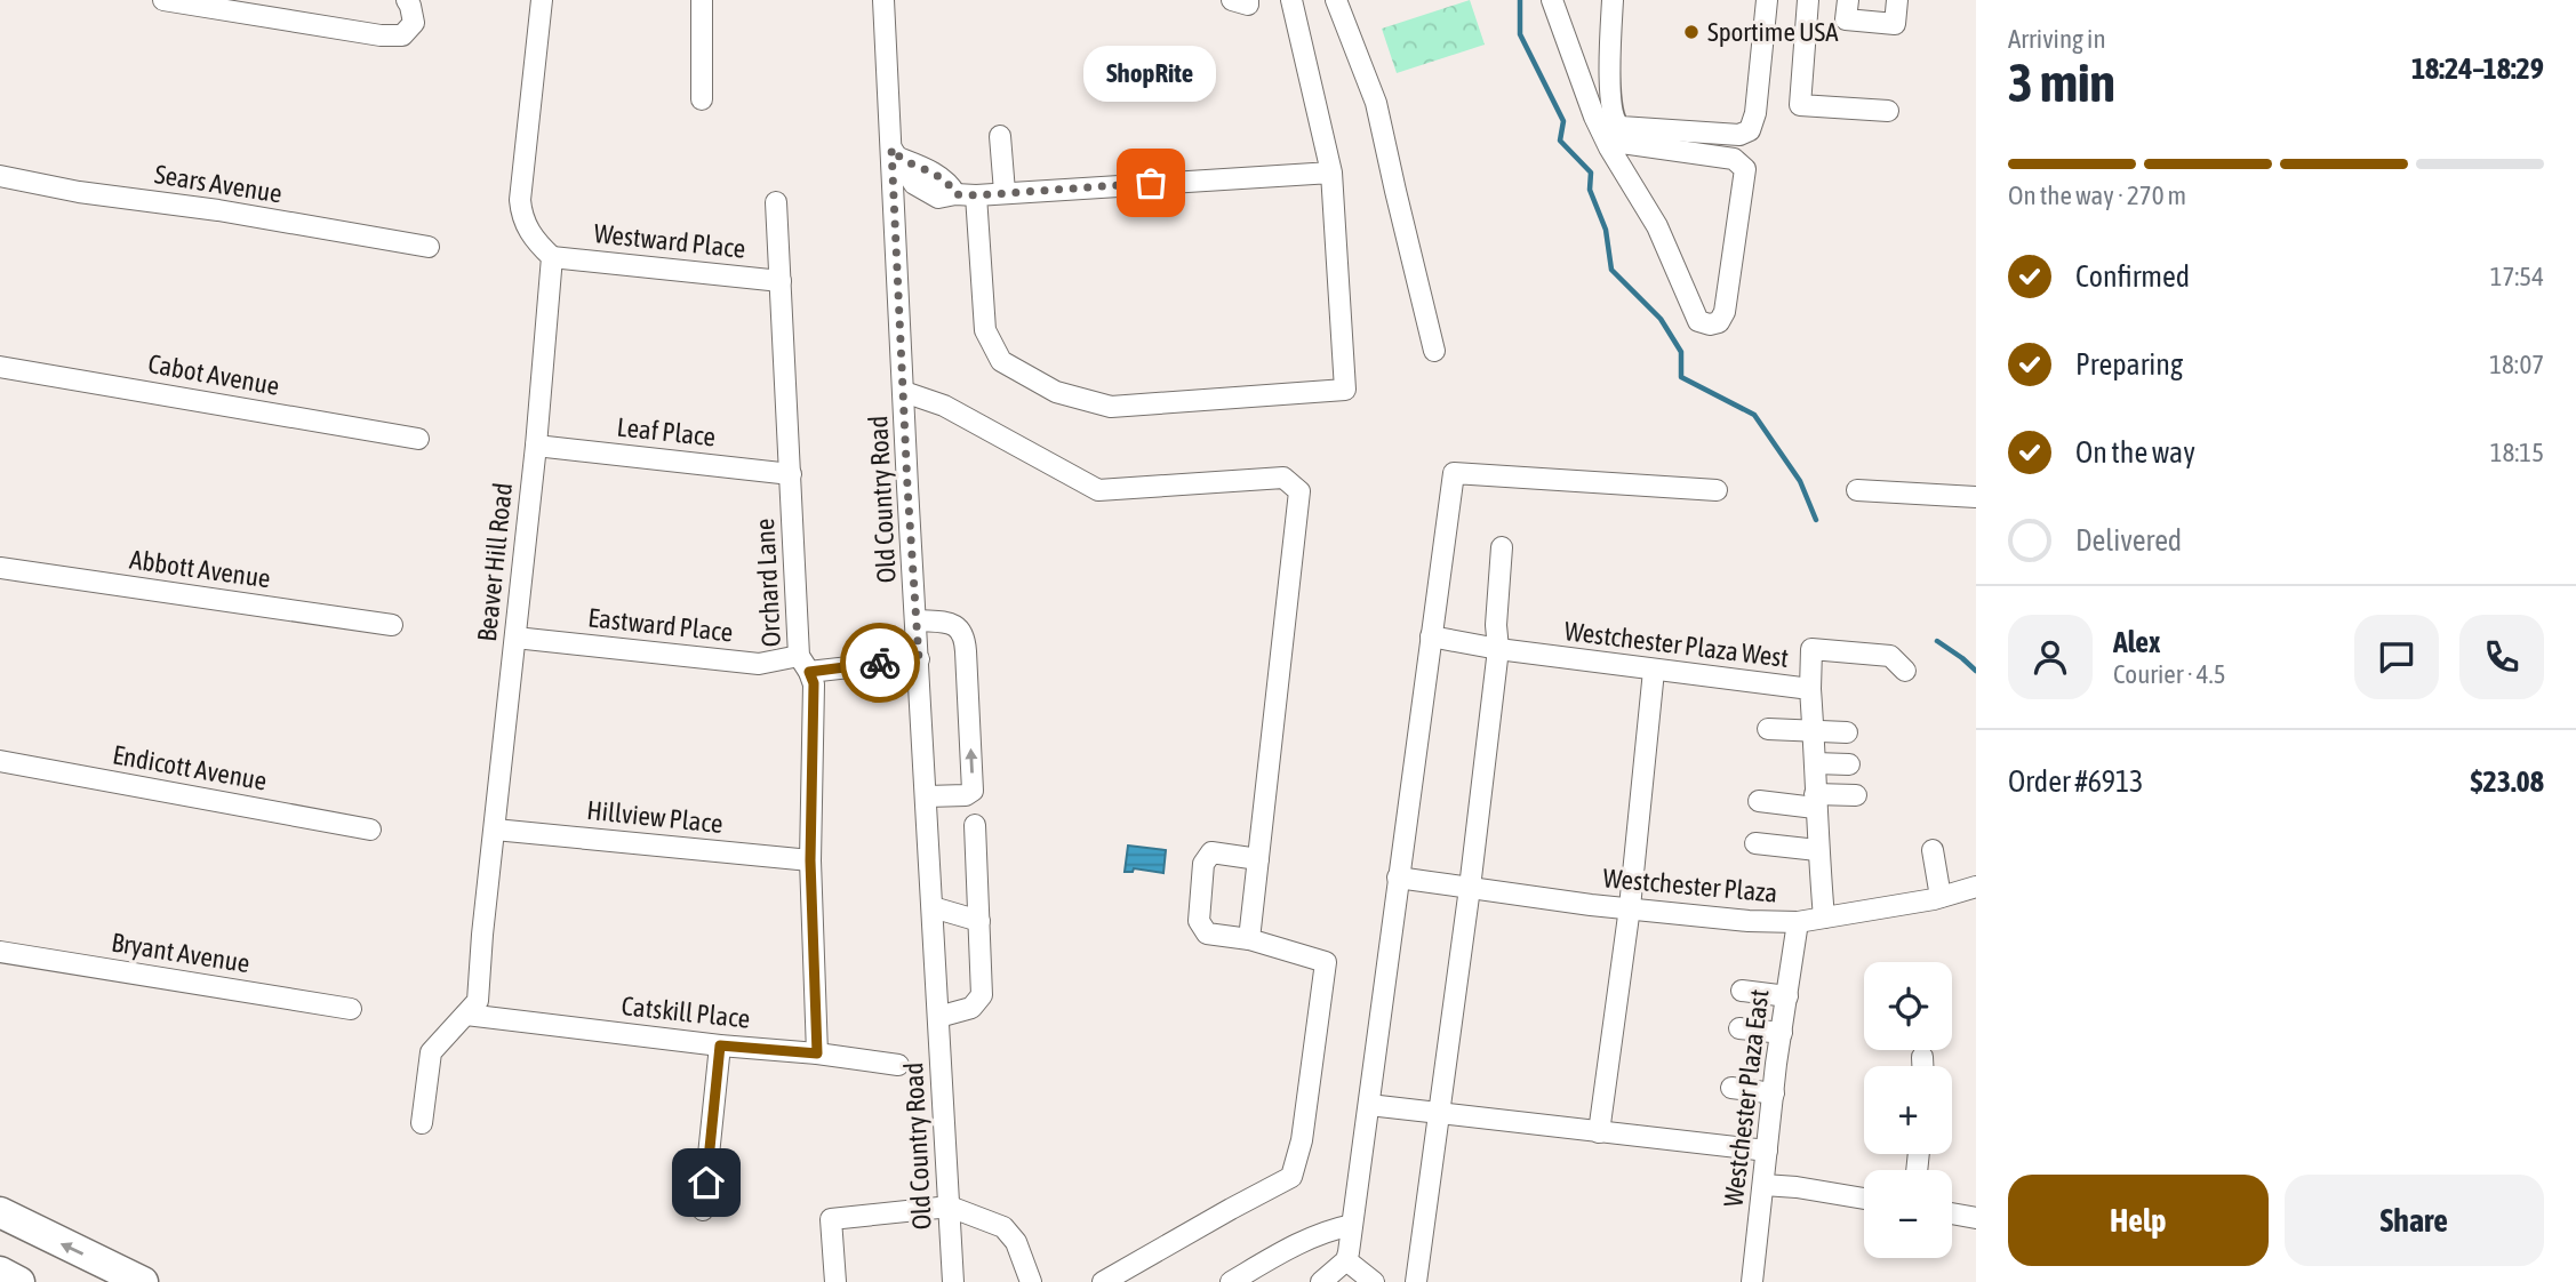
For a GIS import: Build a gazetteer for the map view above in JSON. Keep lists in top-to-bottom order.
{
  "streets": {
    "street": [
      "Sears Avenue",
      "Westward Place",
      "Cabot Avenue",
      "Leaf Place",
      "Old Country Road",
      "Beaver Hill Road",
      "Abbott Avenue",
      "Orchard Lane",
      "Eastward Place",
      "Westchester Plaza West",
      "Endicott Avenue",
      "Hillview Place",
      "Westchester Plaza",
      "Bryant Avenue",
      "Catskill Place",
      "Westchester Plaza East"
    ]
  },
  "crossings": [
    ["Westward Place", "Beaver Hill Road"],
    ["Westward Place", "Orchard Lane"],
    ["Leaf Place", "Beaver Hill Road"],
    ["Leaf Place", "Orchard Lane"],
    ["Old Country Road", "Eastward Place"],
    ["Beaver Hill Road", "Eastward Place"],
    ["Beaver Hill Road", "Hillview Place"],
    ["Beaver Hill Road", "Catskill Place"],
    ["Orchard Lane", "Eastward Place"],
    ["Orchard Lane", "Hillview Place"],
    ["Orchard Lane", "Catskill Place"],
    ["Westchester Plaza West", "Westchester Plaza"],
    ["Westchester Plaza", "Westchester Plaza East"]
  ],
  "places": ["Sportime USA", "ShopRite"],
  "page": {
    "heading": ["3 min", "Arriving in", "18:24–18:29"],
    "panel": [
      "Alex",
      "Courier · 4.5",
      "Order #6913",
      "$23.08"
    ],
    "bubble": "ShopRite",
    "bar": "On the way · 270 m",
    "list": [
      ["Confirmed", "17:54"],
      ["Preparing", "18:07"],
      ["On the way", "18:15"],
      "Delivered"
    ],
    "map_buttons": ["+", "−"],
    "buttons": ["Help", "Share"]
  }
}
